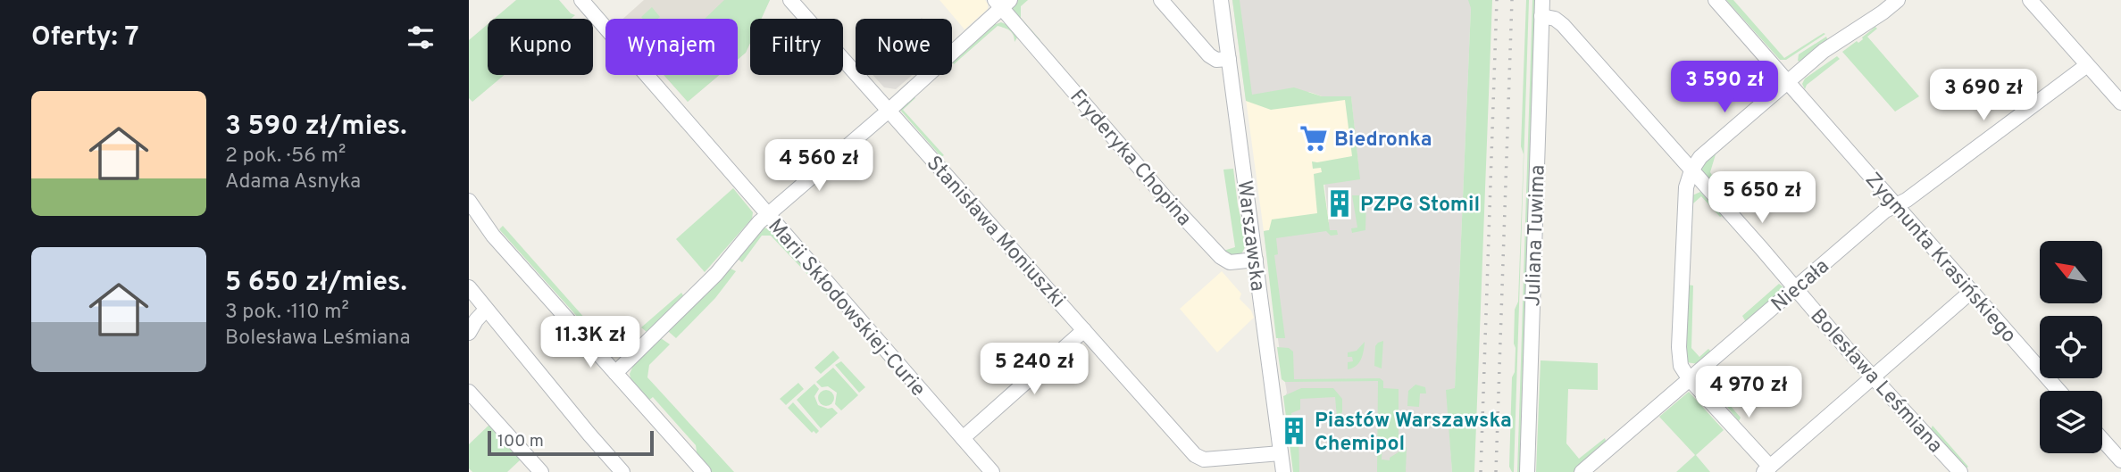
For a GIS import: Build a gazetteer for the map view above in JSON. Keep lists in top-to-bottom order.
{
  "streets": {
    "street": [
      "Fryderyka Chopina",
      "Stanisława Moniuszki",
      "Warszawska",
      "Juliana Tuwima",
      "Zygmunta Krasińskiego",
      "Niecała",
      "Marii Skłodowskiej-Curie",
      "Bolesława Leśmiana"
    ]
  },
  "crossings": [
    ["Fryderyka Chopina", "Warszawska"],
    ["Stanisława Moniuszki", "Warszawska"],
    ["Juliana Tuwima", "Bolesława Leśmiana"],
    ["Zygmunta Krasińskiego", "Niecała"],
    ["Niecała", "Bolesława Leśmiana"]
  ],
  "places": {
    "supermarket": ["Biedronka"],
    "building": ["PZPG Stomil", "Piastów Warszawska Chemipol"]
  },
  "scale_bar": "100 m",
  "north": "top left",
  "page": {
    "heading": "Oferty: 7",
    "chip": [
      "Kupno",
      "Wynajem",
      "Filtry",
      "Nowe"
    ],
    "price": [
      "3 590 zł",
      "3 690 zł",
      "4 560 zł",
      "5 650 zł",
      "11.3K zł",
      "5 240 zł",
      "4 970 zł"
    ],
    "list": [
      {
        "name": "3 590 zł/mies.",
        "note": "2 pok. · 56 m² · Adama Asnyka"
      },
      {
        "name": "5 650 zł/mies.",
        "note": "3 pok. · 110 m² · Bolesława Leśmiana"
      }
    ],
    "scale": "100 m"
  }
}
